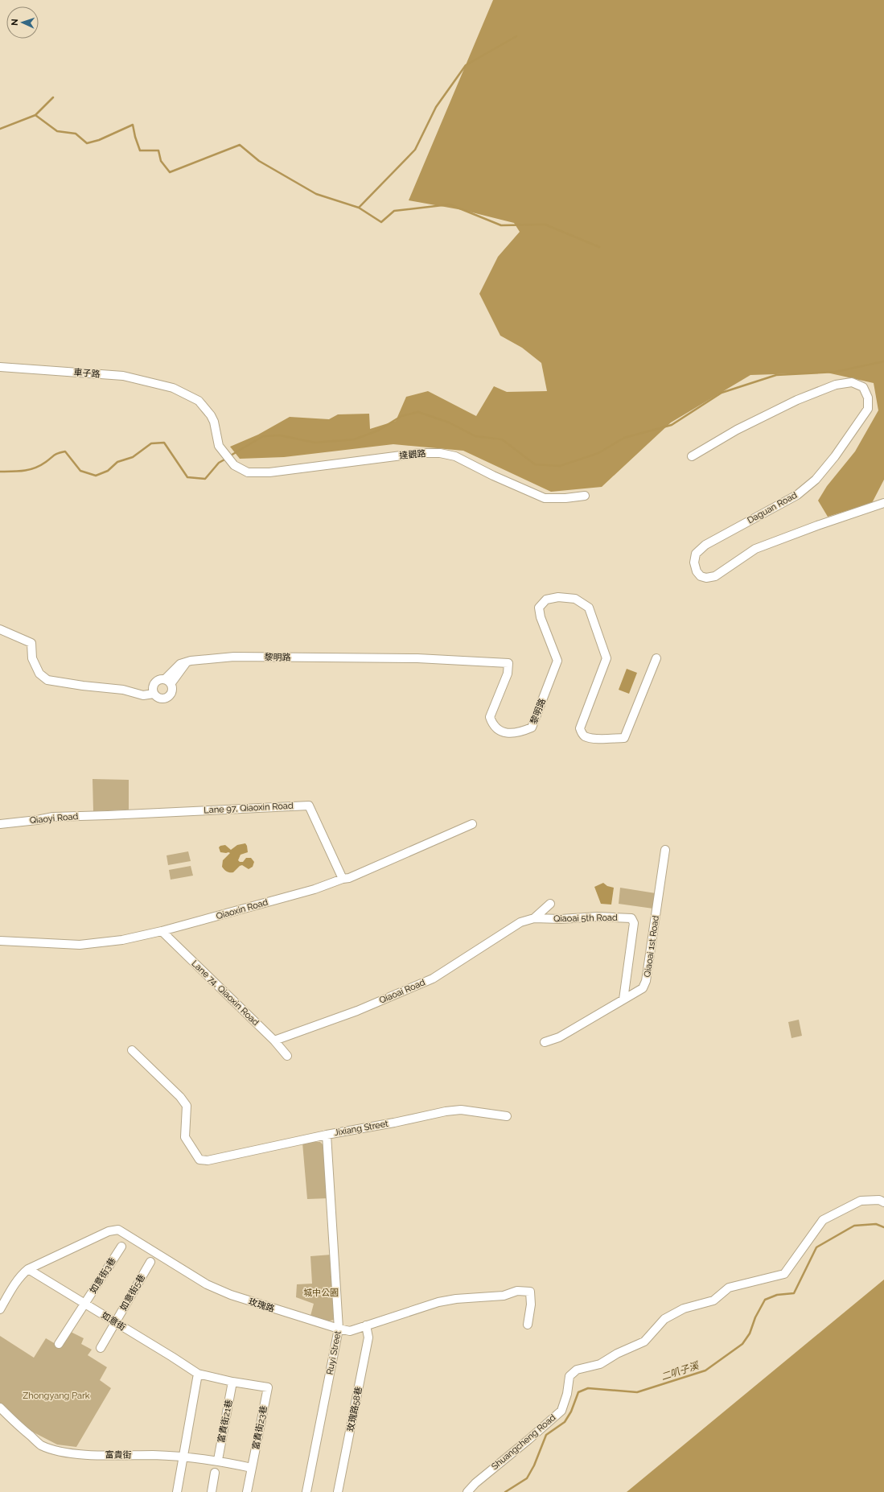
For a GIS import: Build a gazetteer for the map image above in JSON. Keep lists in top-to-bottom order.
{
  "streets": {
    "street": [
      "車子路",
      "達觀路",
      "Daguan Road",
      "黎明路",
      "Lane 97, Qiaoxin Road",
      "Qiaoyi Road",
      "Qiaoxin Road",
      "Qiaoai 5th Road",
      "Qiaoai 1st Road",
      "Qiaoai Road",
      "Lane 74, Qiaoxin Road",
      "Jixiang Street",
      "如意街3巷",
      "如意街5巷",
      "玫瑰路",
      "如意街",
      "Ruyi Street",
      "玫瑰路58巷",
      "富貴街21巷",
      "富貴街23巷",
      "Shuangcheng Road",
      "富貴街"
    ]
  },
  "crossings": [
    ["車子路", "達觀路"],
    ["Lane 97, Qiaoxin Road", "Qiaoyi Road"],
    ["Lane 97, Qiaoxin Road", "Qiaoxin Road"],
    ["Qiaoxin Road", "Lane 74, Qiaoxin Road"],
    ["Qiaoai 5th Road", "Qiaoai 1st Road"],
    ["Qiaoai 5th Road", "Qiaoai Road"],
    ["Qiaoai Road", "Lane 74, Qiaoxin Road"],
    ["Jixiang Street", "Ruyi Street"],
    ["如意街3巷", "如意街"],
    ["如意街5巷", "如意街"],
    ["玫瑰路", "如意街"],
    ["玫瑰路", "Ruyi Street"],
    ["玫瑰路", "玫瑰路58巷"],
    ["如意街", "富貴街21巷"],
    ["如意街", "富貴街23巷"],
    ["富貴街21巷", "富貴街"],
    ["富貴街23巷", "富貴街"]
  ],
  "water": ["二叭子溪"],
  "parks": ["城中公園", "Zhongyang Park"],
  "north": "left"
}
